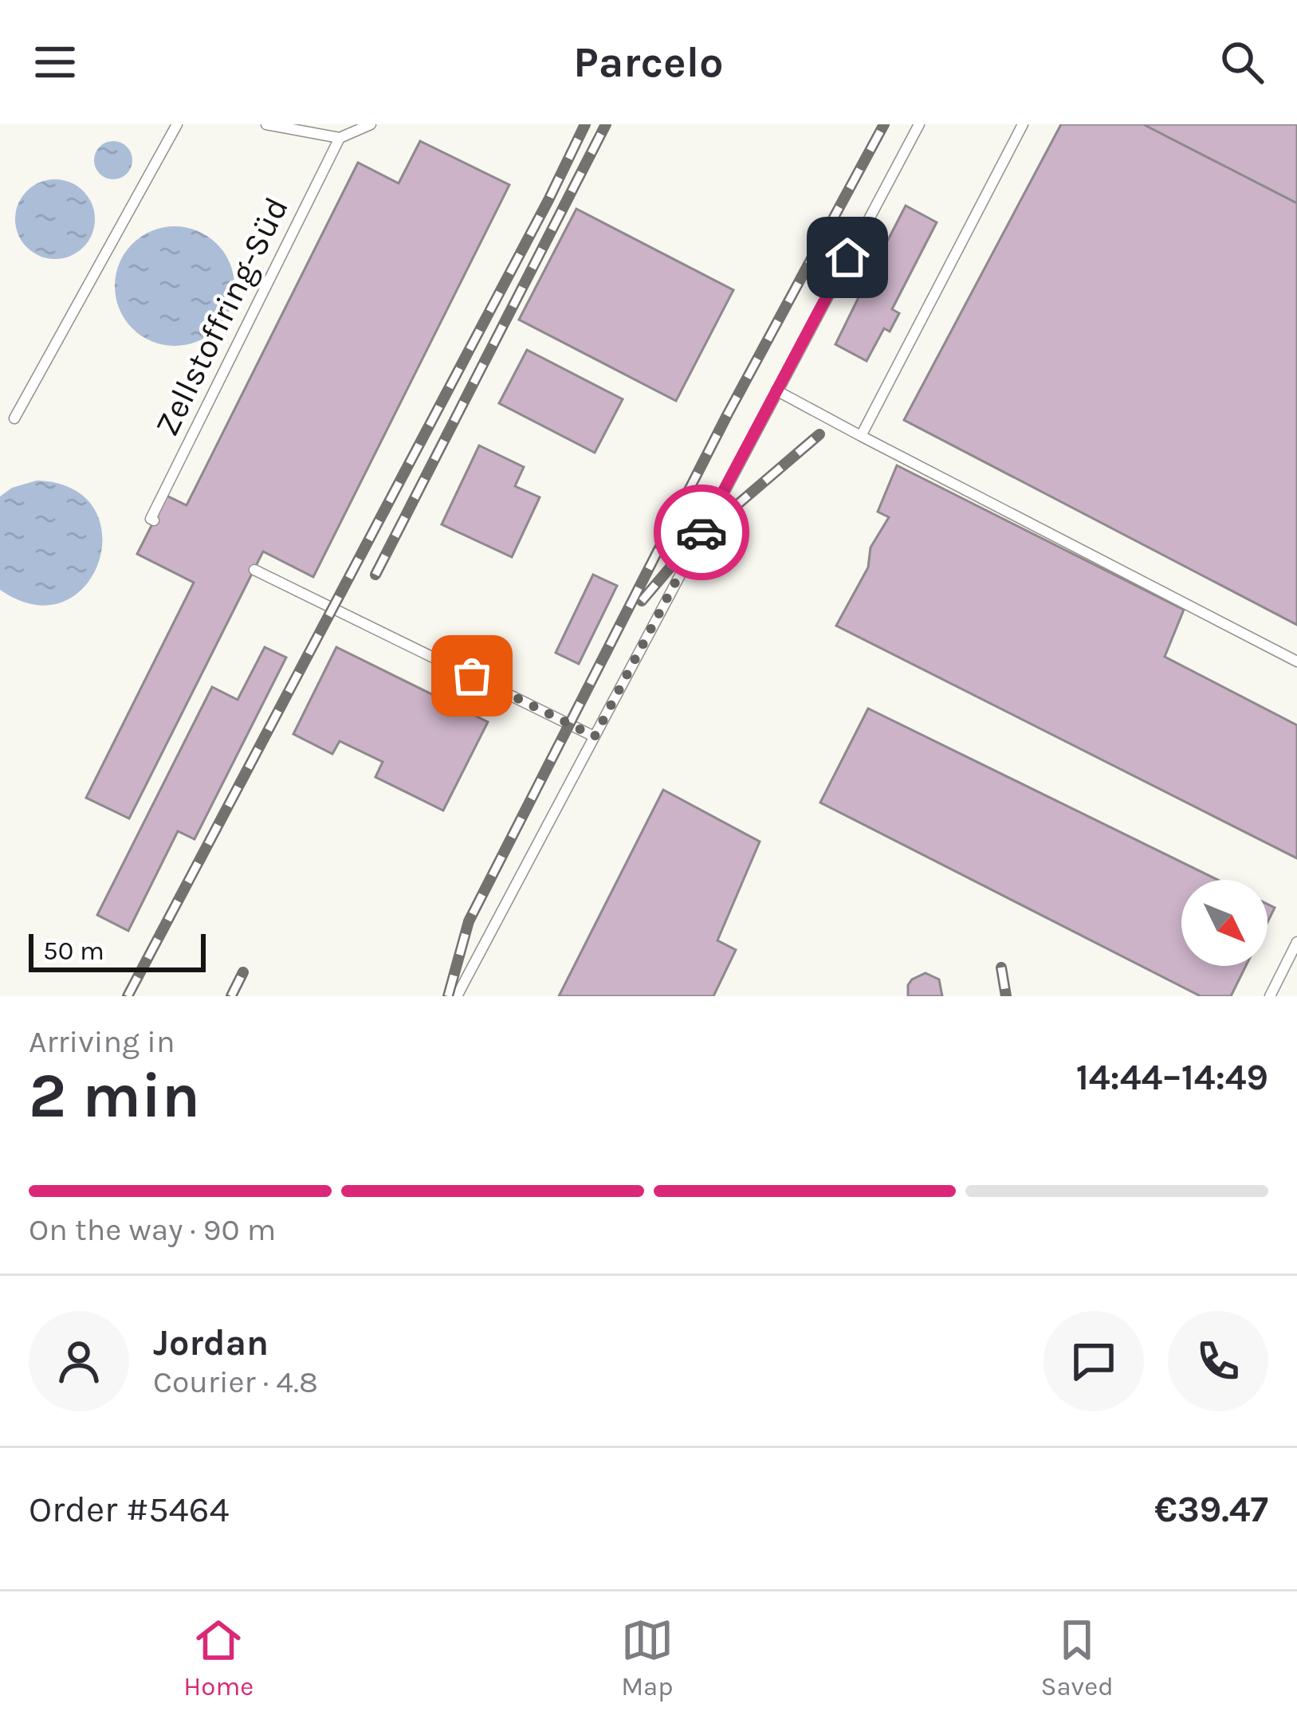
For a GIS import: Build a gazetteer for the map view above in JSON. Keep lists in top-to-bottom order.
{
  "streets": {
    "lane": ["Zellstoffring-Süd"]
  },
  "scale_bar": "50 m",
  "north": "bottom right",
  "page": {
    "header": "Parcelo",
    "scale": "50 m",
    "heading": ["2 min", "Arriving in", "14:44–14:49"],
    "panel": [
      "Jordan",
      "Courier · 4.8",
      "Order #5464",
      "€39.47"
    ],
    "bar": "On the way · 90 m",
    "tabs": ["Home", "Map", "Saved"]
  }
}
